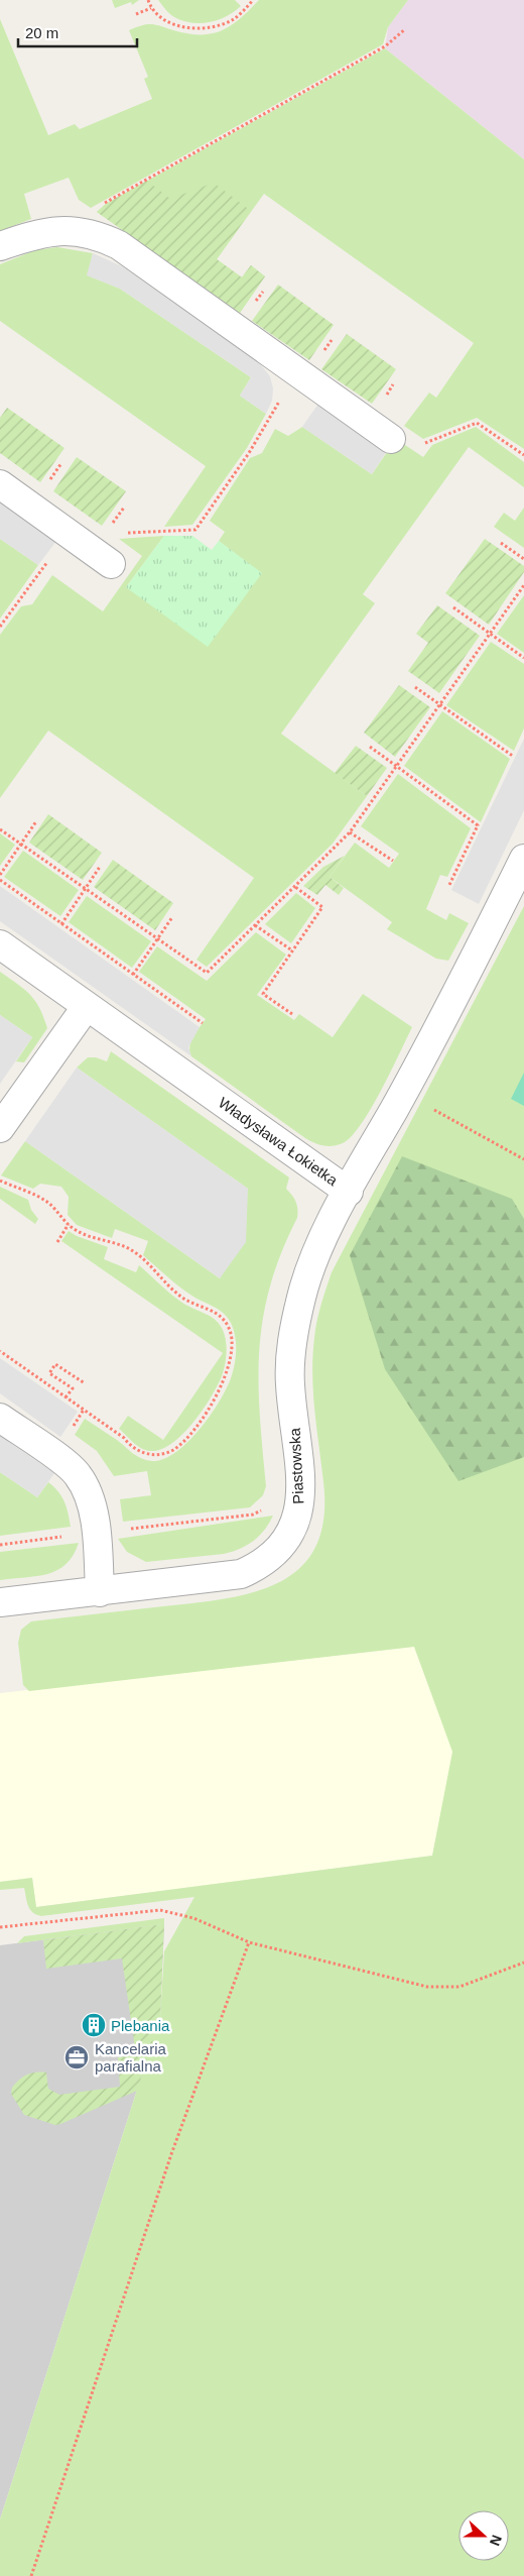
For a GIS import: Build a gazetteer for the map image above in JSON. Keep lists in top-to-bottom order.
{
  "streets": {
    "street": ["Władysława Łokietka", "Piastowska"]
  },
  "crossings": [
    ["Władysława Łokietka", "Piastowska"]
  ],
  "places": {
    "building": ["Plebania"],
    "office": ["Kancelaria parafialna"]
  },
  "scale_bar": "20 m",
  "north": "right"
}
